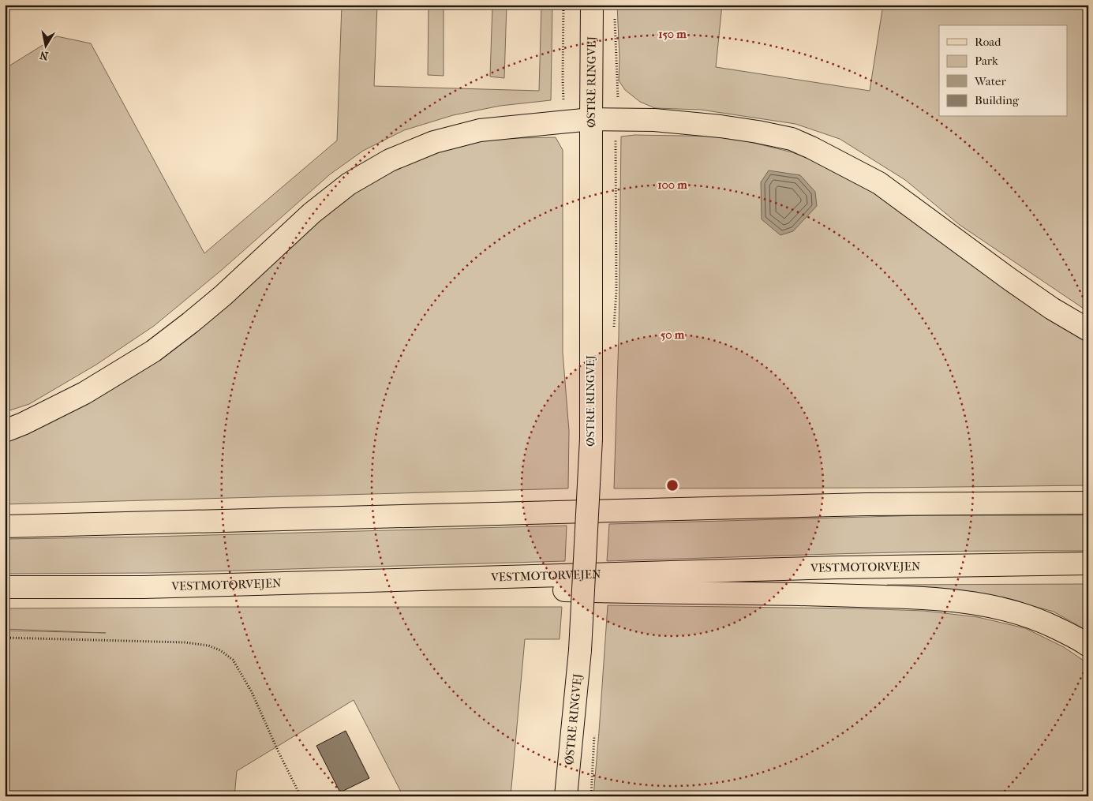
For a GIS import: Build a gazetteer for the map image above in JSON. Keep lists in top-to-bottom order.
{
  "streets": {
    "main road": ["ØSTRE RINGVEJ", "VESTMOTORVEJEN"]
  },
  "legend": [
    "Road",
    "Park",
    "Water",
    "Building"
  ],
  "north": "bottom",
  "rings": ["150 m", "100 m", "50 m"]
}
